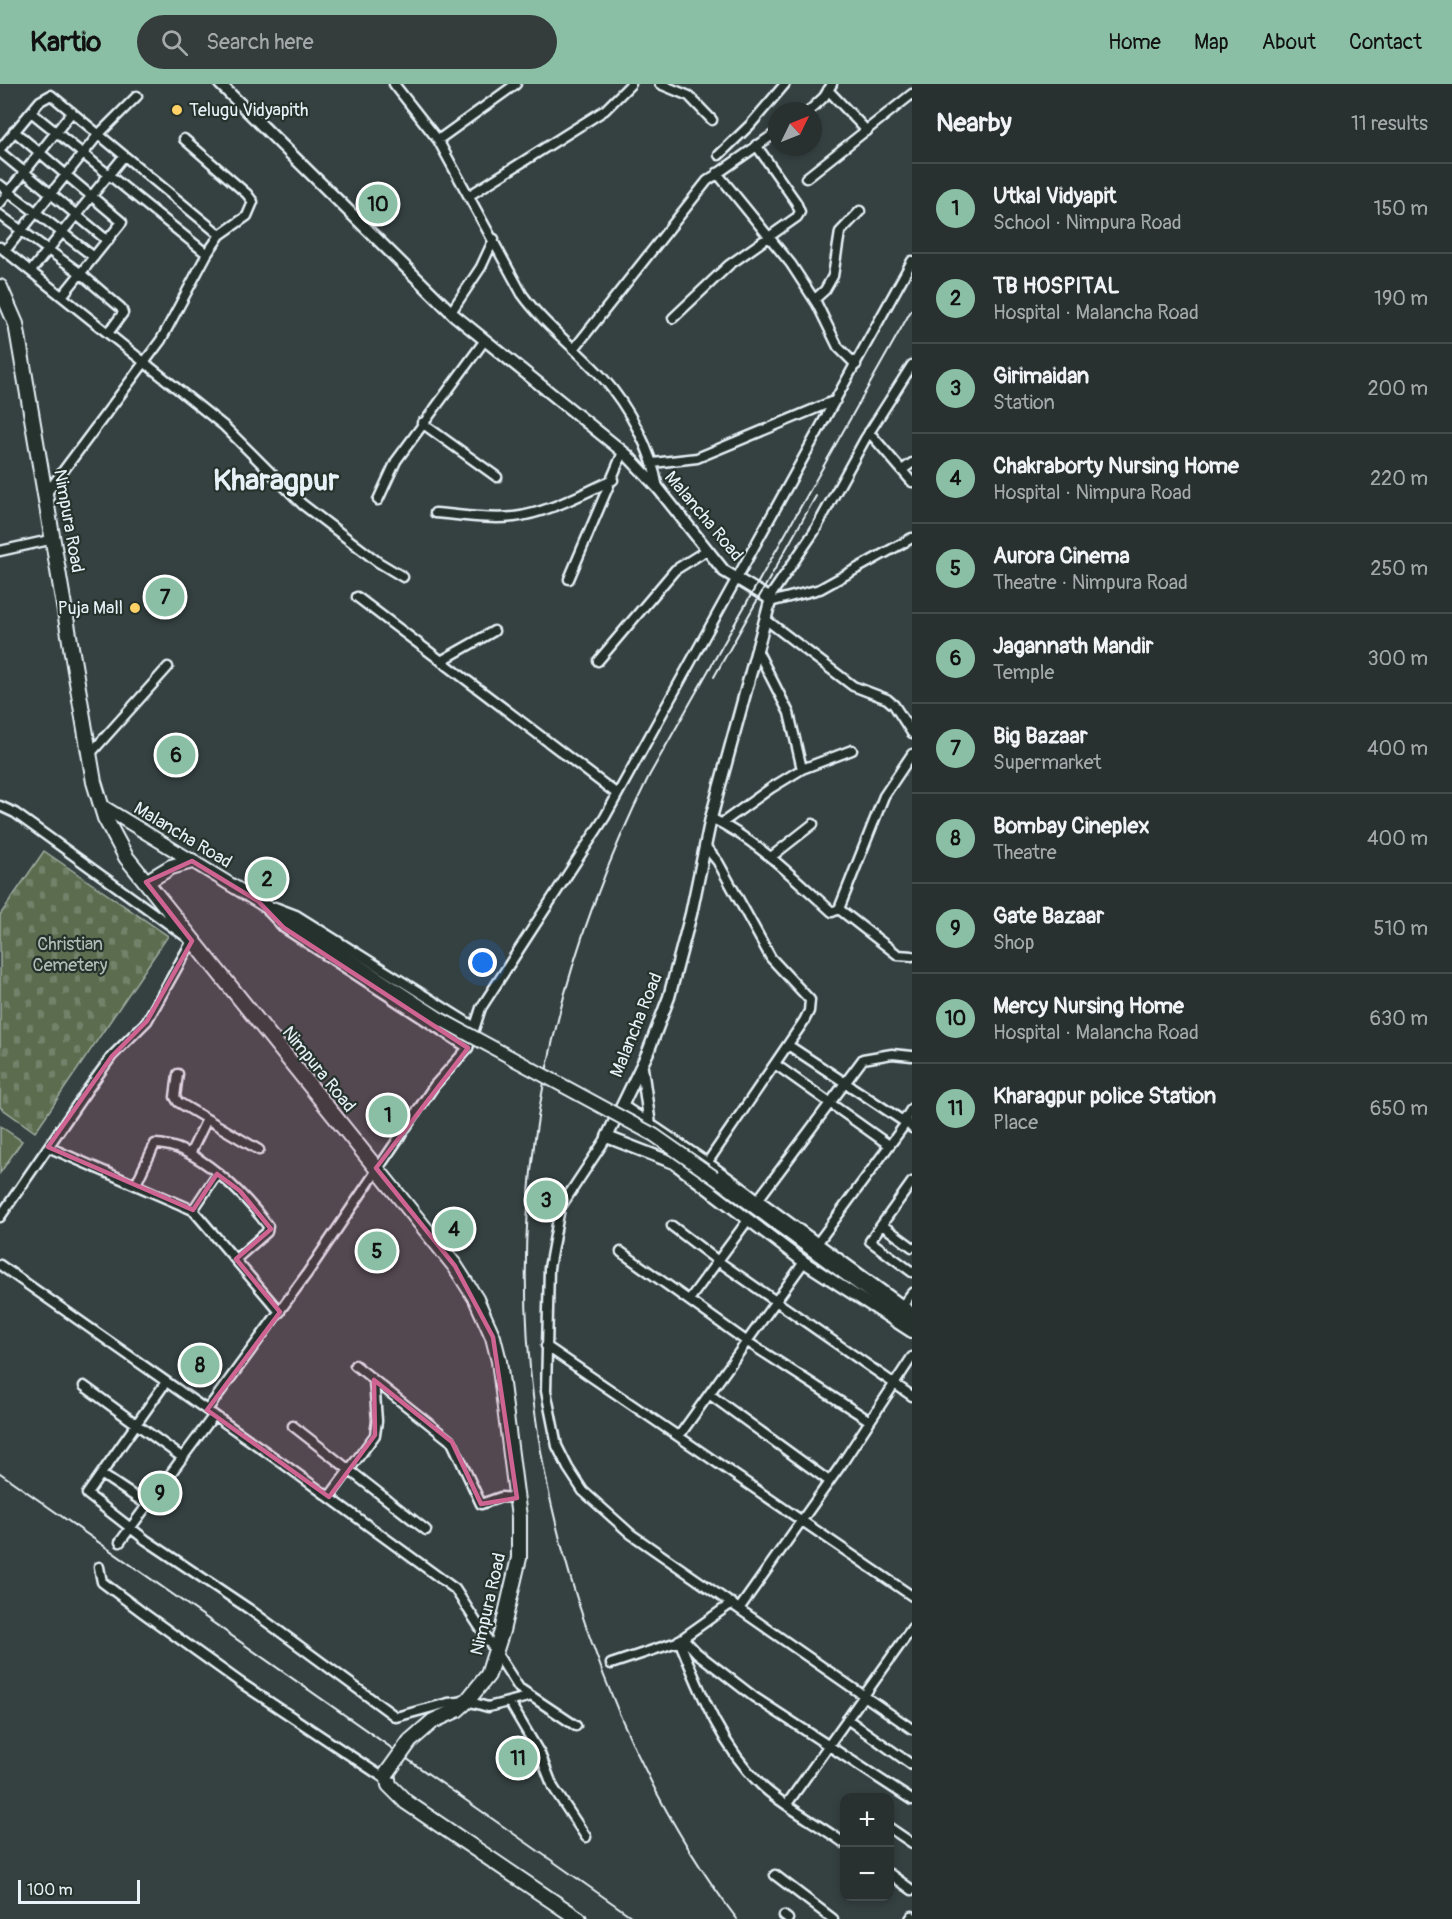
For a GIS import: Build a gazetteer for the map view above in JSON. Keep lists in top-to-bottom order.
{
  "streets": {
    "main road": ["Malancha Road", "Nimpura Road"]
  },
  "crossings": [
    ["Malancha Road", "Nimpura Road"]
  ],
  "districts": ["Kharagpur"],
  "parks": ["Christian Cemetery"],
  "places": ["Telugu Vidyapith", "Puja Mall"],
  "scale_bar": "100 m",
  "north": "top right",
  "page": {
    "header": "Kartio",
    "search": "Search here",
    "nav": [
      "Home",
      "Map",
      "About",
      "Contact"
    ],
    "heading": ["Nearby", "11 results"],
    "list": [
      {
        "mark": "1",
        "name": "Utkal Vidyapit",
        "note": "School · Nimpura Road",
        "value": "150 m"
      },
      {
        "mark": "2",
        "name": "TB HOSPITAL",
        "note": "Hospital · Malancha Road",
        "value": "190 m"
      },
      {
        "mark": "3",
        "name": "Girimaidan",
        "note": "Station",
        "value": "200 m"
      },
      {
        "mark": "4",
        "name": "Chakraborty Nursing Home",
        "note": "Hospital · Nimpura Road",
        "value": "220 m"
      },
      {
        "mark": "5",
        "name": "Aurora Cinema",
        "note": "Theatre · Nimpura Road",
        "value": "250 m"
      },
      {
        "mark": "6",
        "name": "Jagannath Mandir",
        "note": "Temple",
        "value": "300 m"
      },
      {
        "mark": "7",
        "name": "Big Bazaar",
        "note": "Supermarket",
        "value": "400 m"
      },
      {
        "mark": "8",
        "name": "Bombay Cineplex",
        "note": "Theatre",
        "value": "400 m"
      },
      {
        "mark": "9",
        "name": "Gate Bazaar",
        "note": "Shop",
        "value": "510 m"
      },
      {
        "mark": "10",
        "name": "Mercy Nursing Home",
        "note": "Hospital · Malancha Road",
        "value": "630 m"
      },
      {
        "mark": "11",
        "name": "Kharagpur police Station",
        "note": "Place",
        "value": "650 m"
      }
    ],
    "pins": [
      "10",
      "7",
      "6",
      "2",
      "1",
      "3",
      "4",
      "5",
      "8",
      "9",
      "11"
    ],
    "map_buttons": ["+", "−"],
    "scale": "100 m"
  }
}
